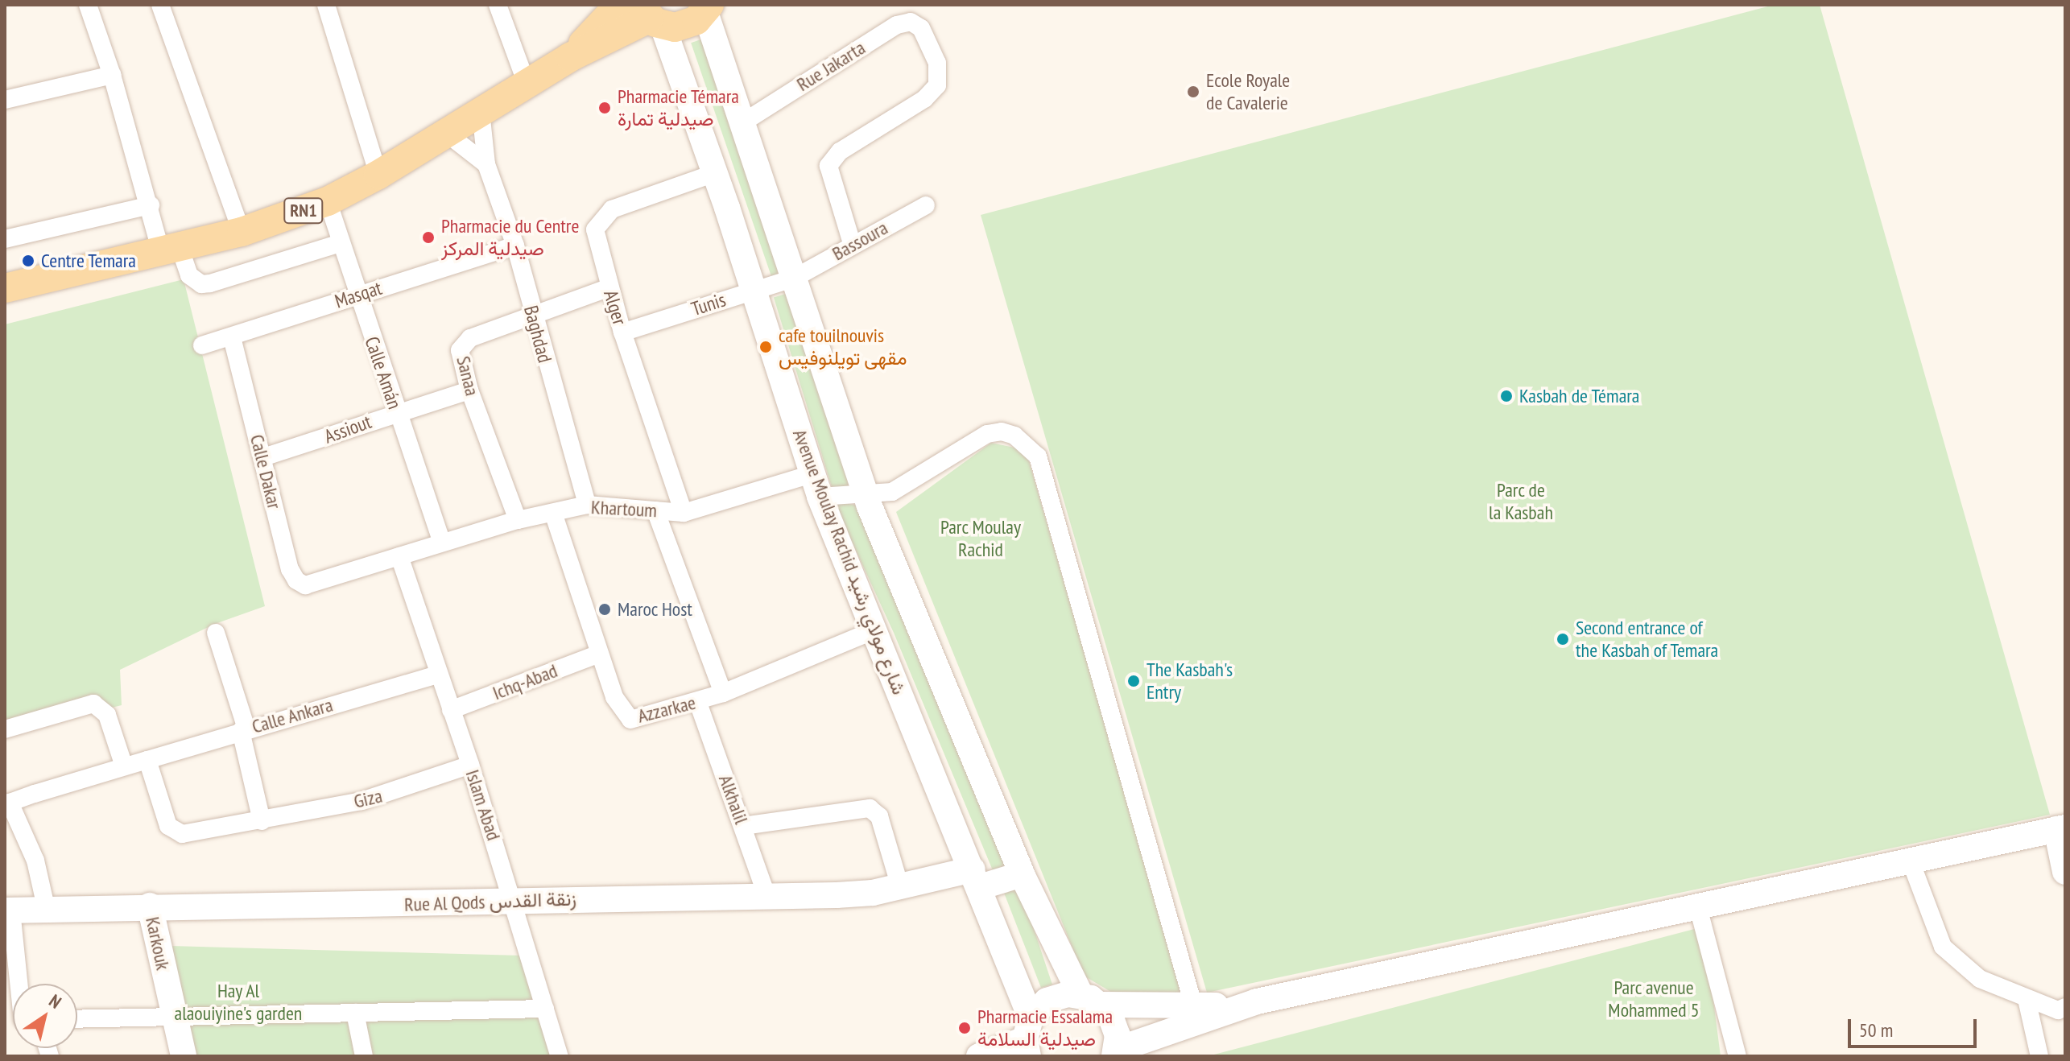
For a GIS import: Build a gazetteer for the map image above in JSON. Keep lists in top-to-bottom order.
{
  "streets": {
    "main road": [
      "RN1",
      "Avenue Moulay Rachid شارع مولاي رشيد",
      "Rue Al Qods زنقة القدس",
      "Karkouk"
    ],
    "street": [
      "Rue Jakarta",
      "Bassoura",
      "Masqat",
      "Tunis",
      "Alger",
      "Baghdad",
      "Calle Amán",
      "Sanaa",
      "Assiout",
      "Calle Dakar",
      "Khartoum",
      "Ichq-Abad",
      "Azzarkae",
      "Calle Ankara",
      "Giza",
      "Alkhalil",
      "Islam Abad"
    ]
  },
  "crossings": [
    ["Rue Jakarta", "Bassoura"],
    ["Rue Jakarta", "Avenue Moulay Rachid شارع مولاي رشيد"],
    ["RN1", "Baghdad"],
    ["RN1", "Calle Amán"],
    ["RN1", "Avenue Moulay Rachid شارع مولاي رشيد"],
    ["Bassoura", "Tunis"],
    ["Bassoura", "Avenue Moulay Rachid شارع مولاي رشيد"],
    ["Masqat", "Baghdad"],
    ["Masqat", "Calle Amán"],
    ["Masqat", "Calle Dakar"],
    ["Tunis", "Alger"],
    ["Tunis", "Avenue Moulay Rachid شارع مولاي رشيد"],
    ["Alger", "Sanaa"],
    ["Alger", "Khartoum"],
    ["Alger", "Avenue Moulay Rachid شارع مولاي رشيد"],
    ["Baghdad", "Sanaa"],
    ["Baghdad", "Khartoum"],
    ["Calle Amán", "Assiout"],
    ["Calle Amán", "Khartoum"],
    ["Sanaa", "Assiout"],
    ["Sanaa", "Khartoum"],
    ["Assiout", "Calle Dakar"],
    ["Calle Dakar", "Khartoum"],
    ["Khartoum", "Avenue Moulay Rachid شارع مولاي رشيد"],
    ["Khartoum", "Azzarkae"],
    ["Khartoum", "Islam Abad"],
    ["Avenue Moulay Rachid شارع مولاي رشيد", "Azzarkae"],
    ["Avenue Moulay Rachid شارع مولاي رشيد", "Rue Al Qods زنقة القدس"],
    ["Ichq-Abad", "Azzarkae"],
    ["Ichq-Abad", "Islam Abad"],
    ["Azzarkae", "Alkhalil"],
    ["Calle Ankara", "Giza"],
    ["Calle Ankara", "Islam Abad"],
    ["Giza", "Islam Abad"],
    ["Alkhalil", "Rue Al Qods زنقة القدس"],
    ["Islam Abad", "Rue Al Qods زنقة القدس"],
    ["Rue Al Qods زنقة القدس", "Karkouk"]
  ],
  "parks": [
    "Parc de la Kasbah",
    "Parc Moulay Rachid",
    "Parc avenue Mohammed 5",
    "Hay Al alaouiyine's garden"
  ],
  "places": [
    "Ecole Royale de Cavalerie",
    "Pharmacie Témara صيدلية تمارة",
    "Pharmacie du Centre صيدلية المركز",
    "Centre Temara",
    "cafe touilnouvis مقهى تويلنوفيس",
    "Kasbah de Témara",
    "Maroc Host",
    "Second entrance of the Kasbah of Temara",
    "The Kasbah's Entry",
    "Pharmacie Essalama صيدلية السلامة"
  ],
  "scale_bar": "50 m",
  "north": "top right"
}
